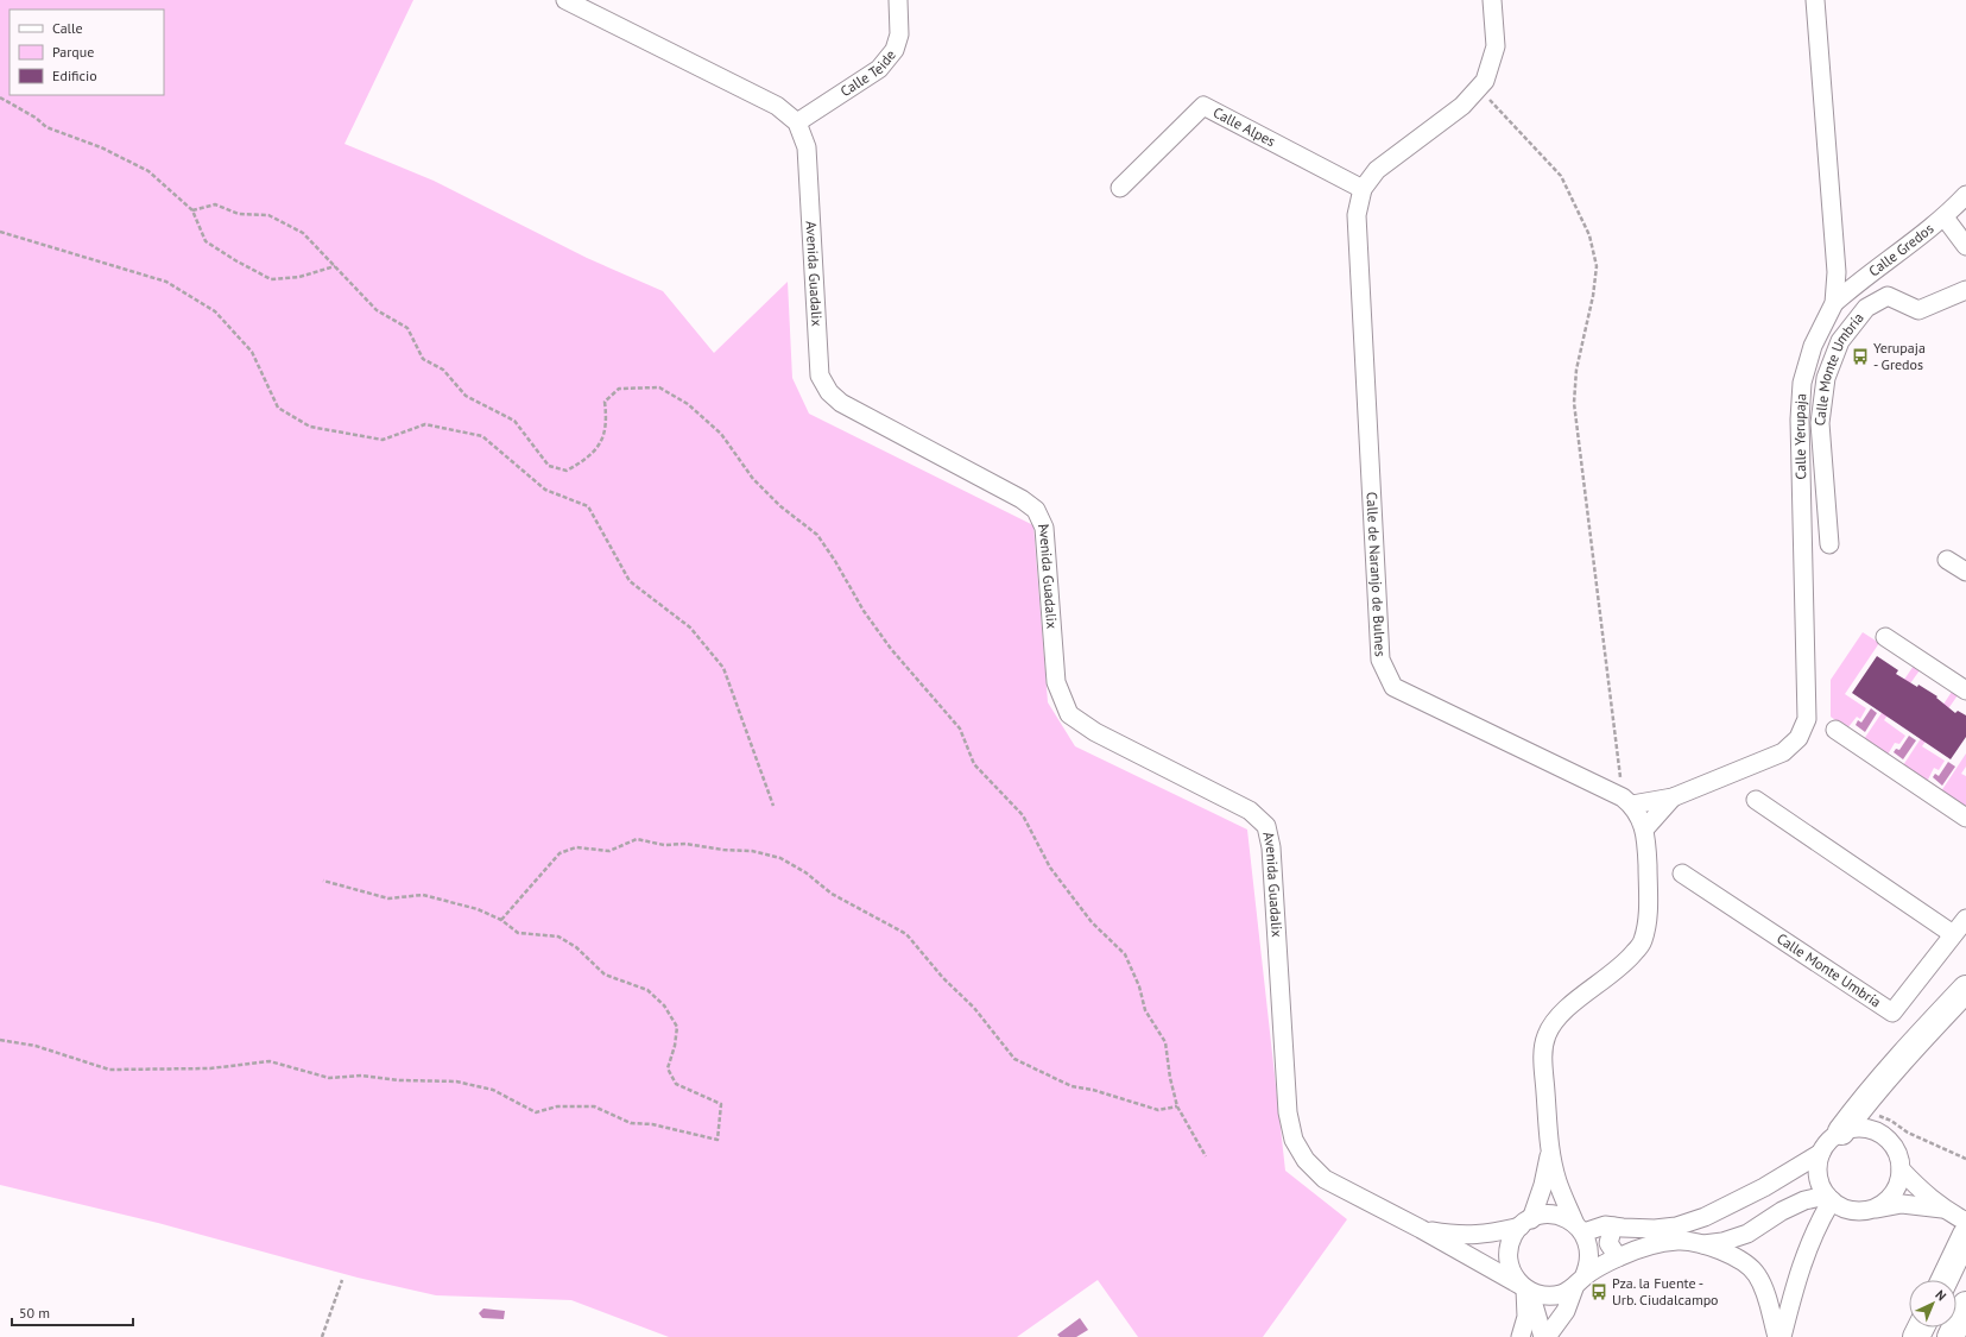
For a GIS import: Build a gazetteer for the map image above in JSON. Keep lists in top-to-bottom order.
{
  "streets": {
    "street": [
      "Calle Teide",
      "Calle Alpes",
      "Calle Gredos",
      "Avenida Guadalix",
      "Calle Monte Umbría",
      "Calle Yerupaja",
      "Calle de Naranjo de Bulnes"
    ]
  },
  "crossings": [
    ["Calle Teide", "Avenida Guadalix"],
    ["Calle Alpes", "Calle de Naranjo de Bulnes"],
    ["Calle Gredos", "Calle Yerupaja"],
    ["Calle Yerupaja", "Calle de Naranjo de Bulnes"]
  ],
  "places": {
    "bus stop": ["Yerupaja - Gredos", "Pza. la Fuente - Urb. Ciudalcampo"]
  },
  "legend": ["Calle", "Parque", "Edificio"],
  "scale_bar": "50 m",
  "north": "top right"
}
